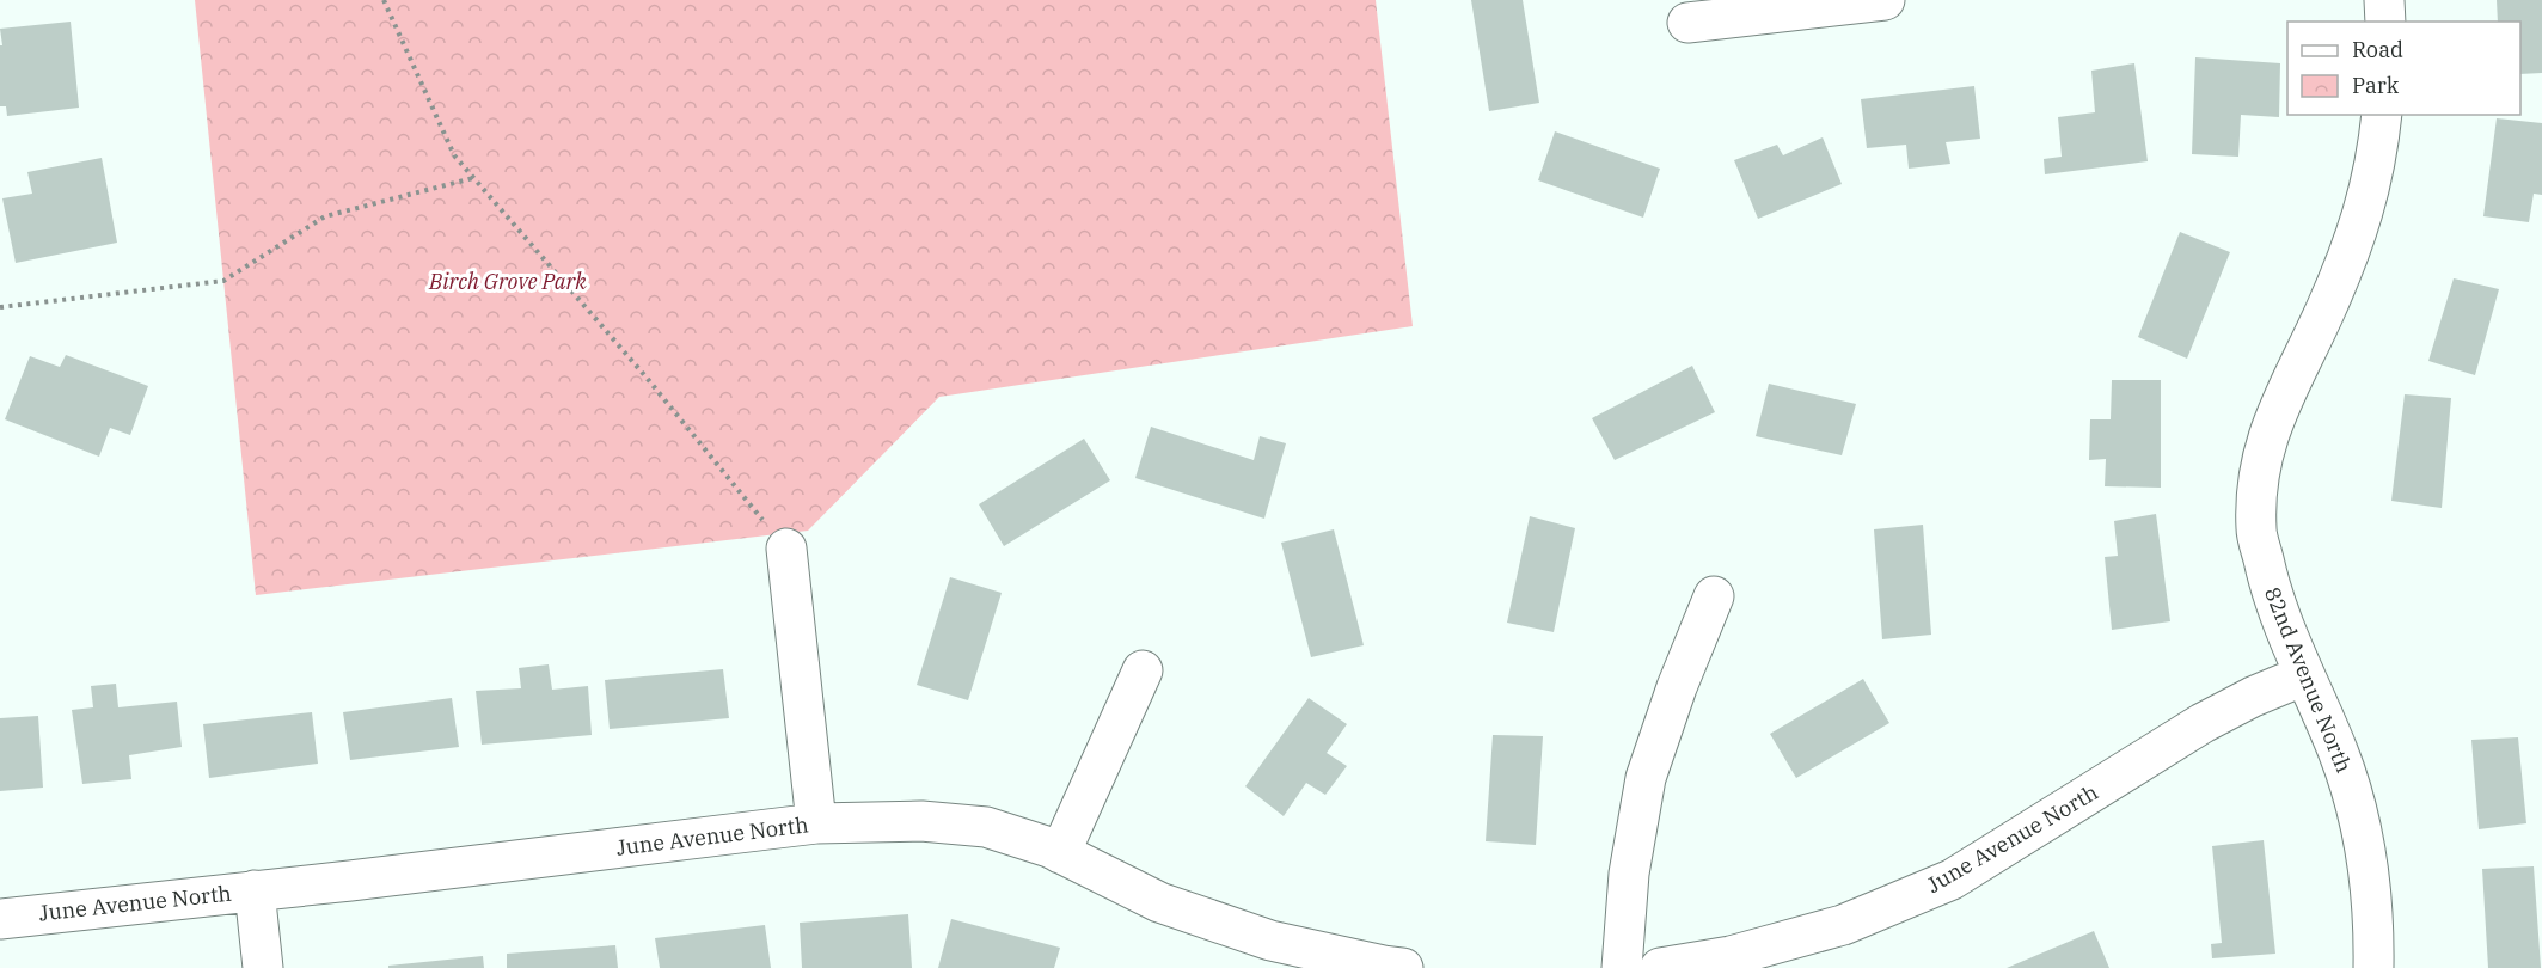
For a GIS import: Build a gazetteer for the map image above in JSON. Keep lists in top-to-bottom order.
{
  "streets": {
    "street": ["82nd Avenue North", "June Avenue North"]
  },
  "crossings": [
    ["82nd Avenue North", "June Avenue North"]
  ],
  "parks": ["Birch Grove Park"],
  "legend": ["Road", "Park"]
}
